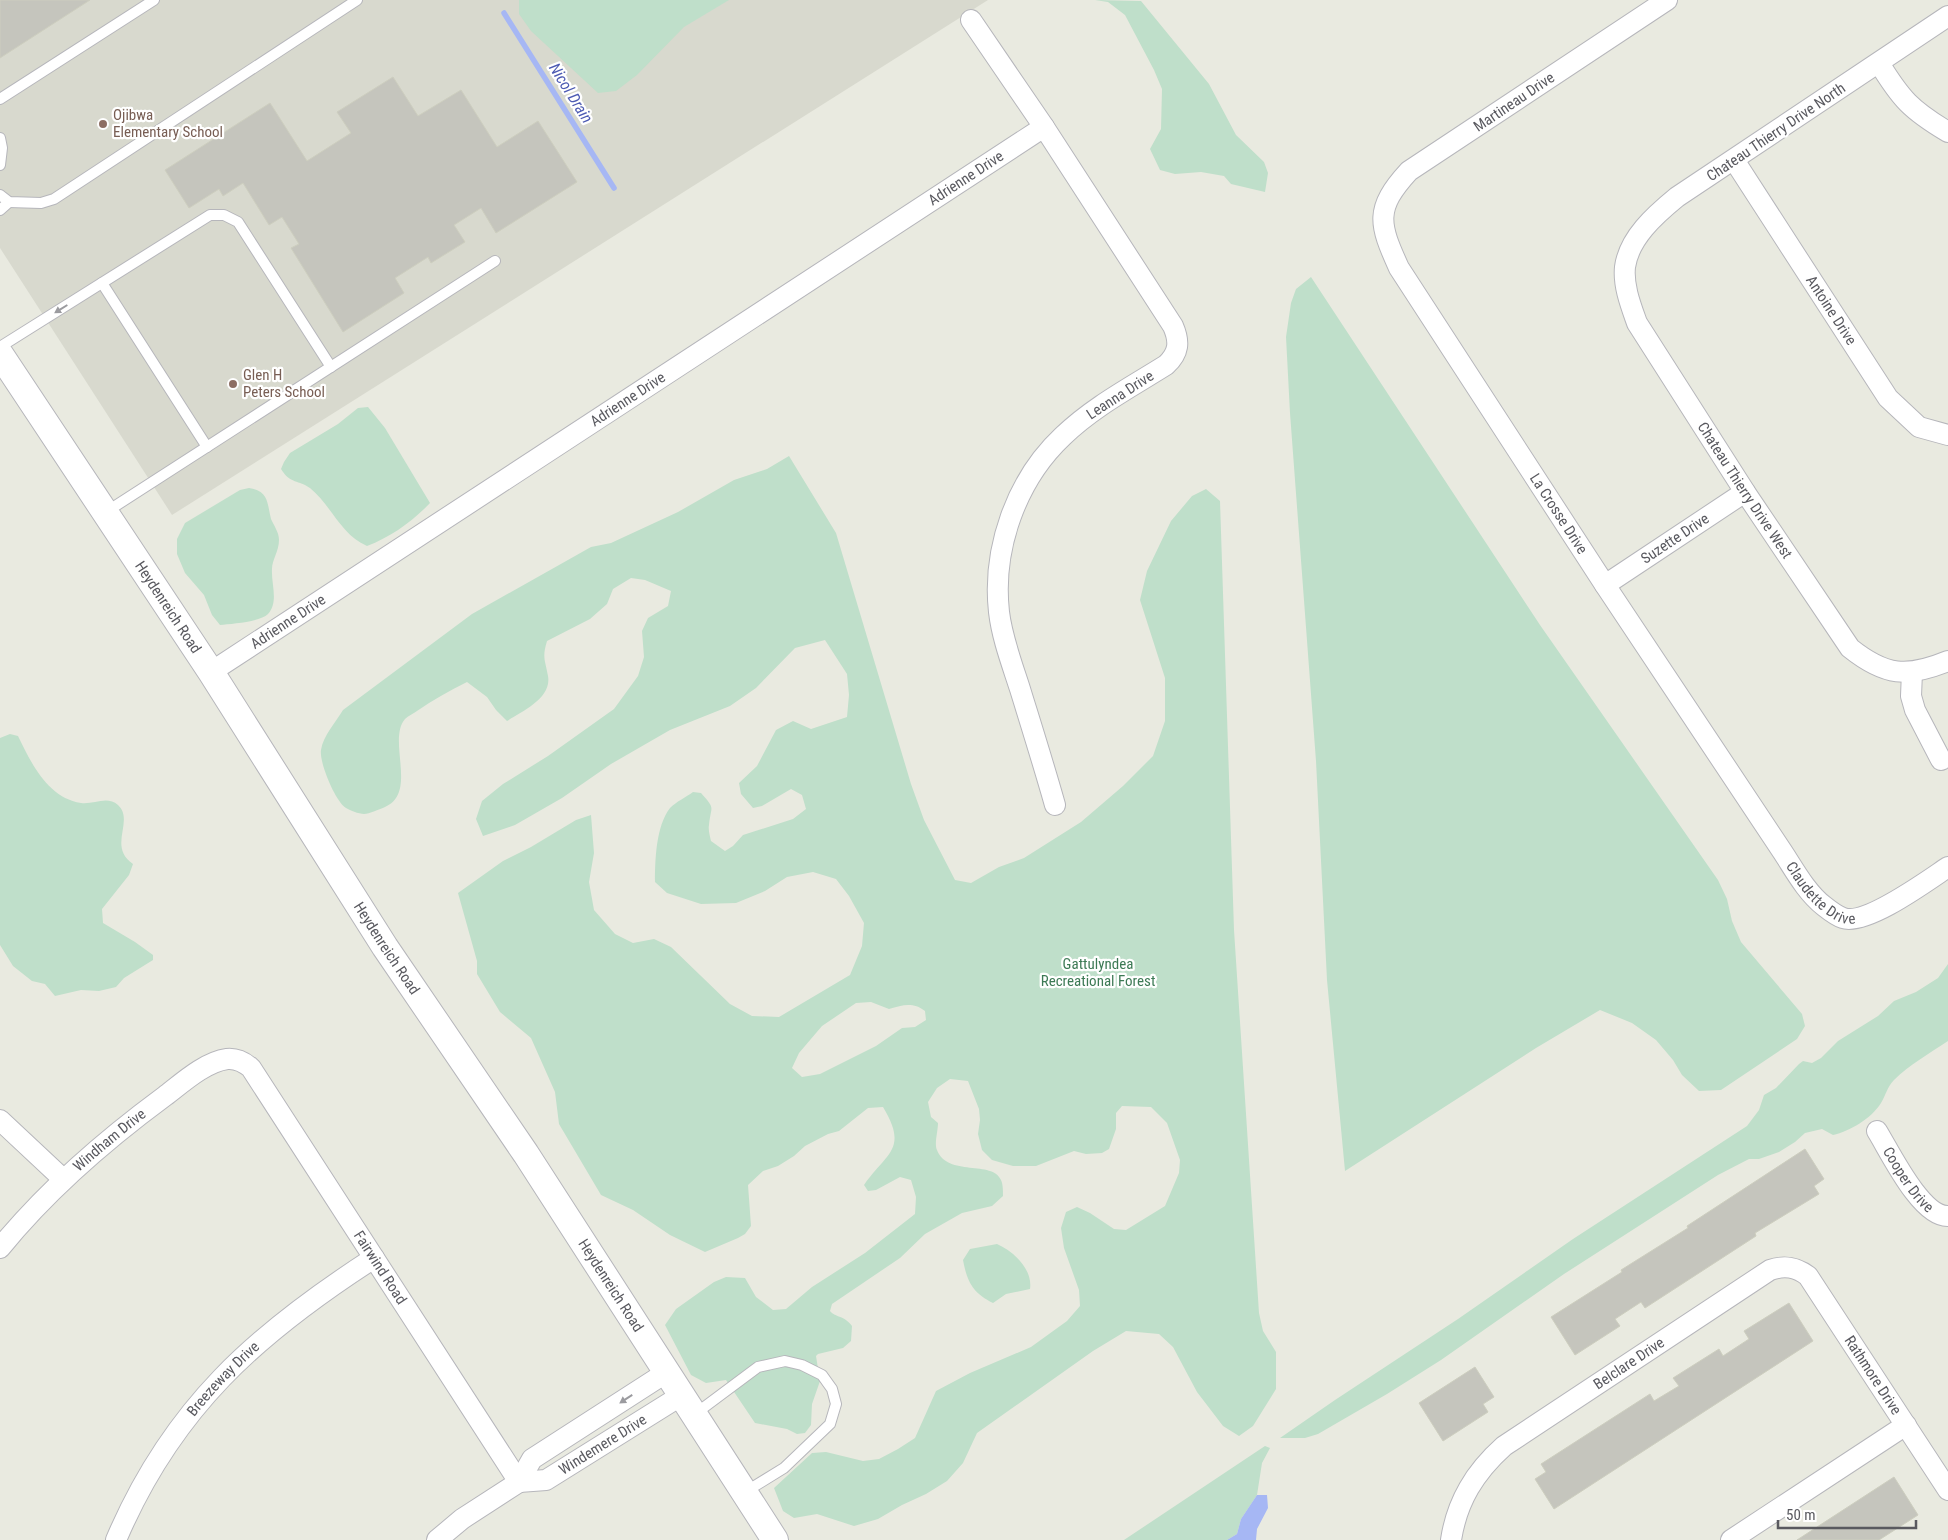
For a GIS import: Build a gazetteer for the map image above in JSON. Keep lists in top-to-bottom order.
{
  "streets": {
    "street": [
      "Martineau Drive",
      "Chateau Thierry Drive North",
      "Adrienne Drive",
      "Antoine Drive",
      "Leanna Drive",
      "Chateau Thierry Drive West",
      "La Crosse Drive",
      "Suzette Drive",
      "Heydenreich Road",
      "Claudette Drive",
      "Windham Drive",
      "Cooper Drive",
      "Fairwind Road",
      "Belclare Drive",
      "Rathmore Drive",
      "Breezeway Drive",
      "Windemere Drive"
    ]
  },
  "crossings": [
    ["Martineau Drive", "La Crosse Drive"],
    ["Chateau Thierry Drive North", "Antoine Drive"],
    ["Chateau Thierry Drive North", "Chateau Thierry Drive West"],
    ["Adrienne Drive", "Leanna Drive"],
    ["Adrienne Drive", "Heydenreich Road"],
    ["Chateau Thierry Drive West", "Suzette Drive"],
    ["La Crosse Drive", "Suzette Drive"],
    ["La Crosse Drive", "Claudette Drive"],
    ["Heydenreich Road", "Windemere Drive"],
    ["Windham Drive", "Fairwind Road"],
    ["Fairwind Road", "Breezeway Drive"],
    ["Fairwind Road", "Windemere Drive"],
    ["Belclare Drive", "Rathmore Drive"]
  ],
  "water": ["Nicol Drain"],
  "parks": ["Gattulyndea Recreational Forest"],
  "places": ["Ojibwa Elementary School", "Glen H Peters School"],
  "scale_bar": "50 m"
}
